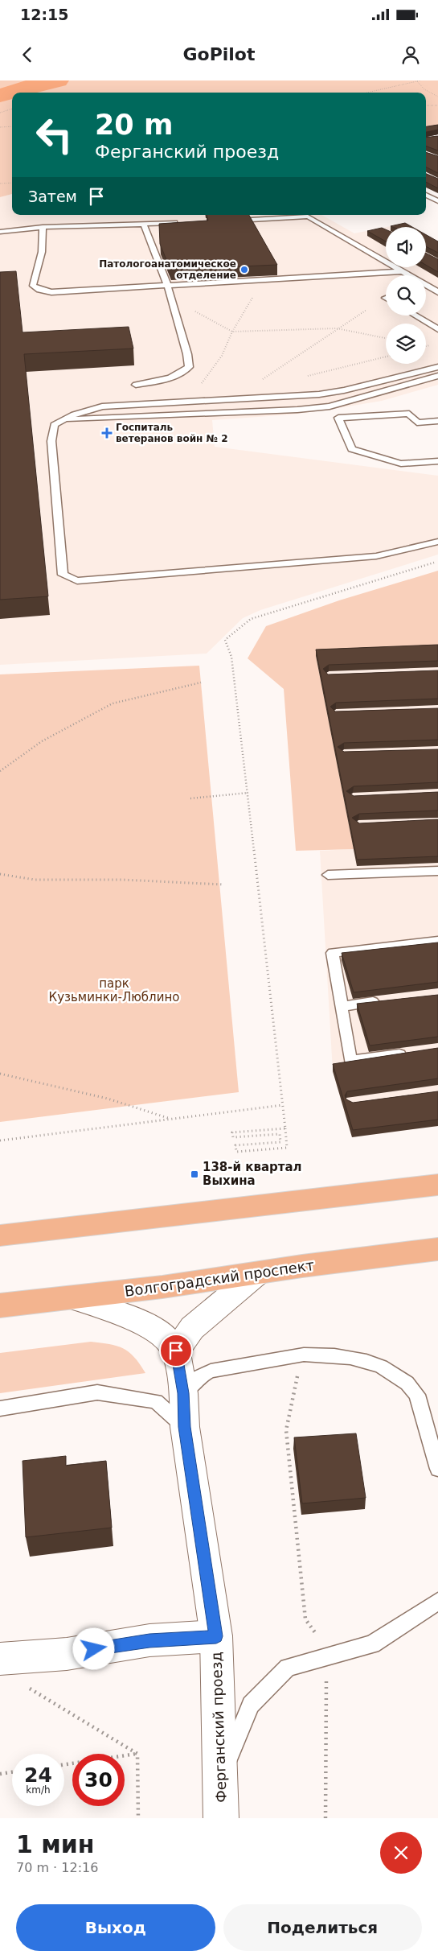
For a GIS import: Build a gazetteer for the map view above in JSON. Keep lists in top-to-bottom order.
{
  "streets": {
    "main road": ["Волгоградский проспект"],
    "street": ["Ферганский проезд"]
  },
  "parks": ["парк Кузьминки-Люблино"],
  "places": {
    "other": ["Патологоанатомическое отделение"],
    "health": ["Госпиталь ветеранов войн № 2"],
    "transit": ["138-й квартал Выхина"]
  },
  "page": {
    "status": "12:15",
    "header": "GoPilot",
    "turn": ["20 m", "Ферганский проезд"],
    "then": "Затем",
    "speed": "24 km/h",
    "limit": "30",
    "heading": ["1 мин", "70 m · 12:16"],
    "buttons": ["Выход", "Поделиться"]
  }
}
